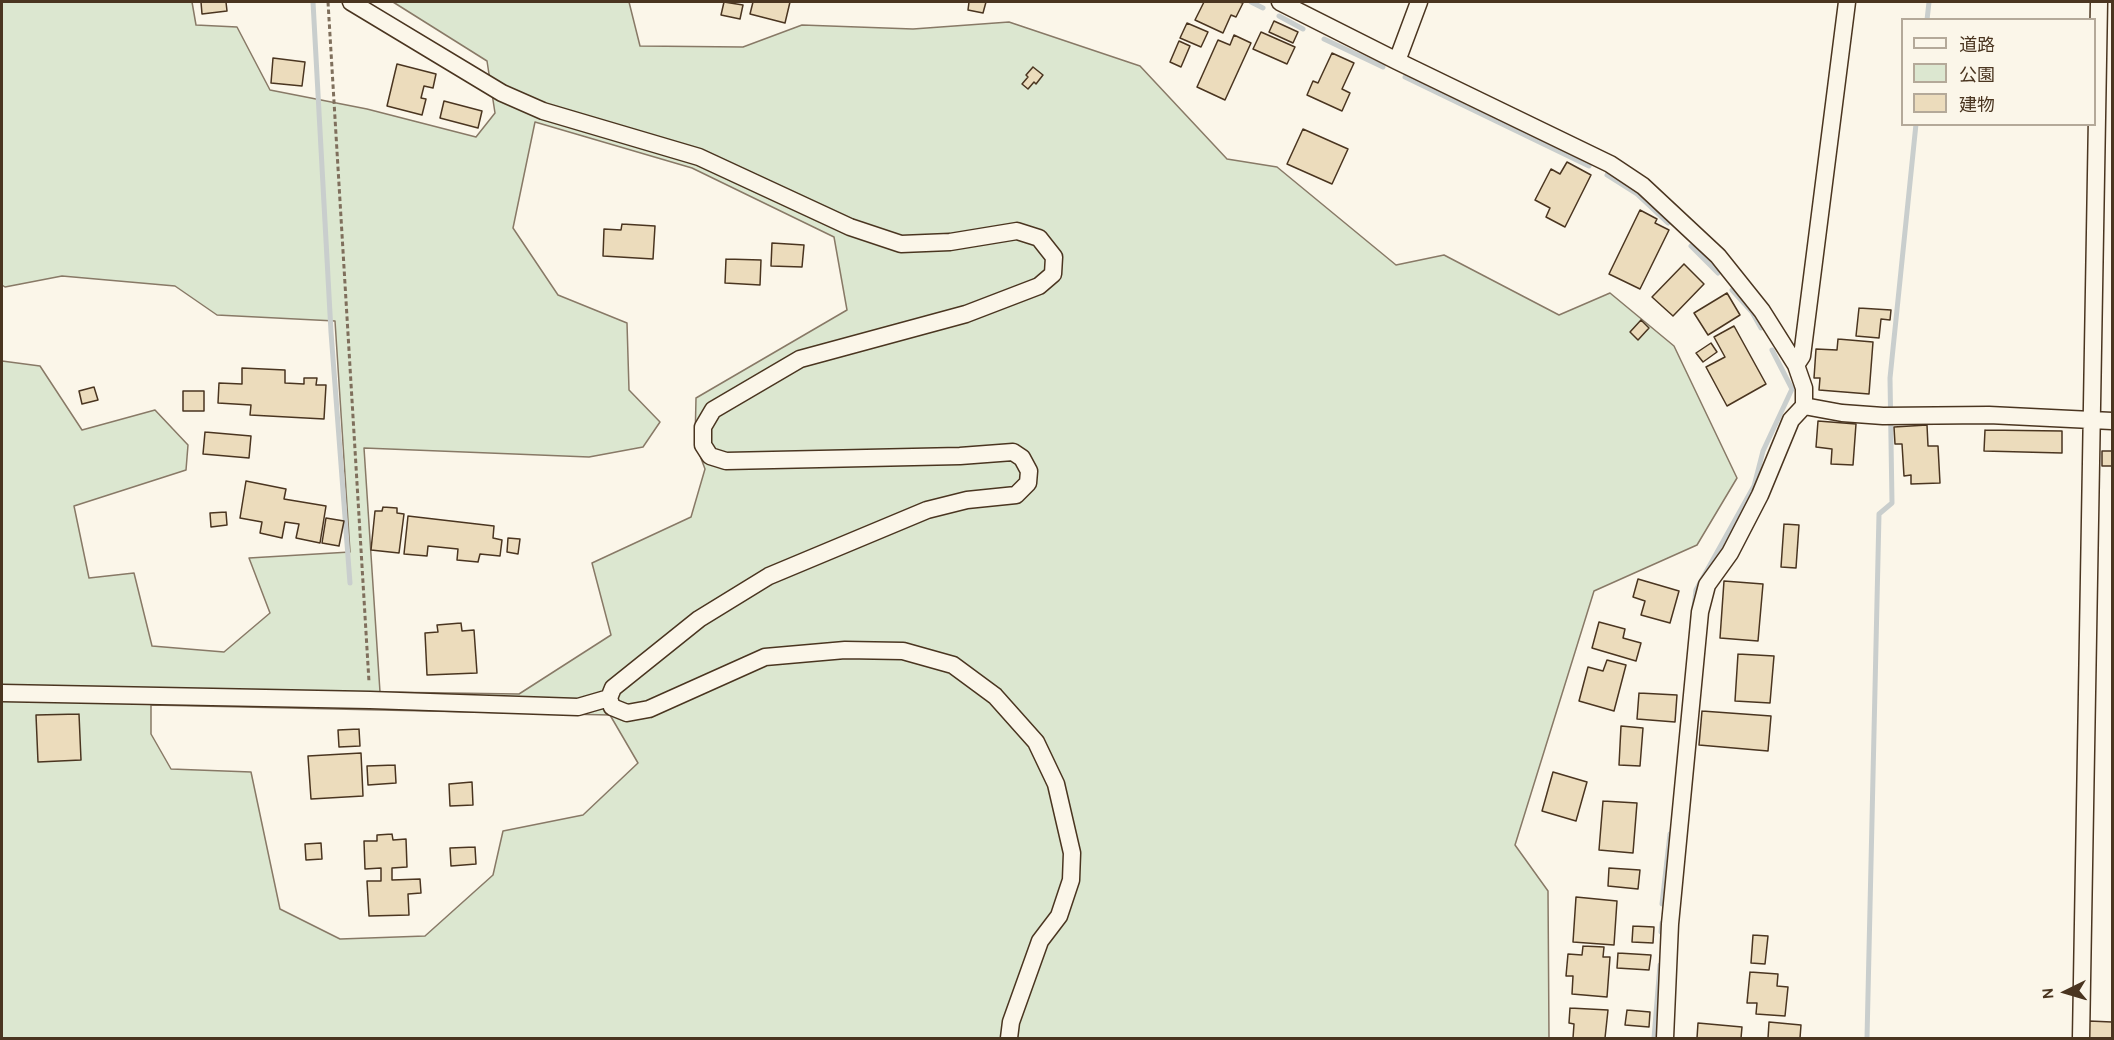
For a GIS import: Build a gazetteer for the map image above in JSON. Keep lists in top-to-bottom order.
{
  "legend": ["道路", "公園", "建物"],
  "north": "left"
}
